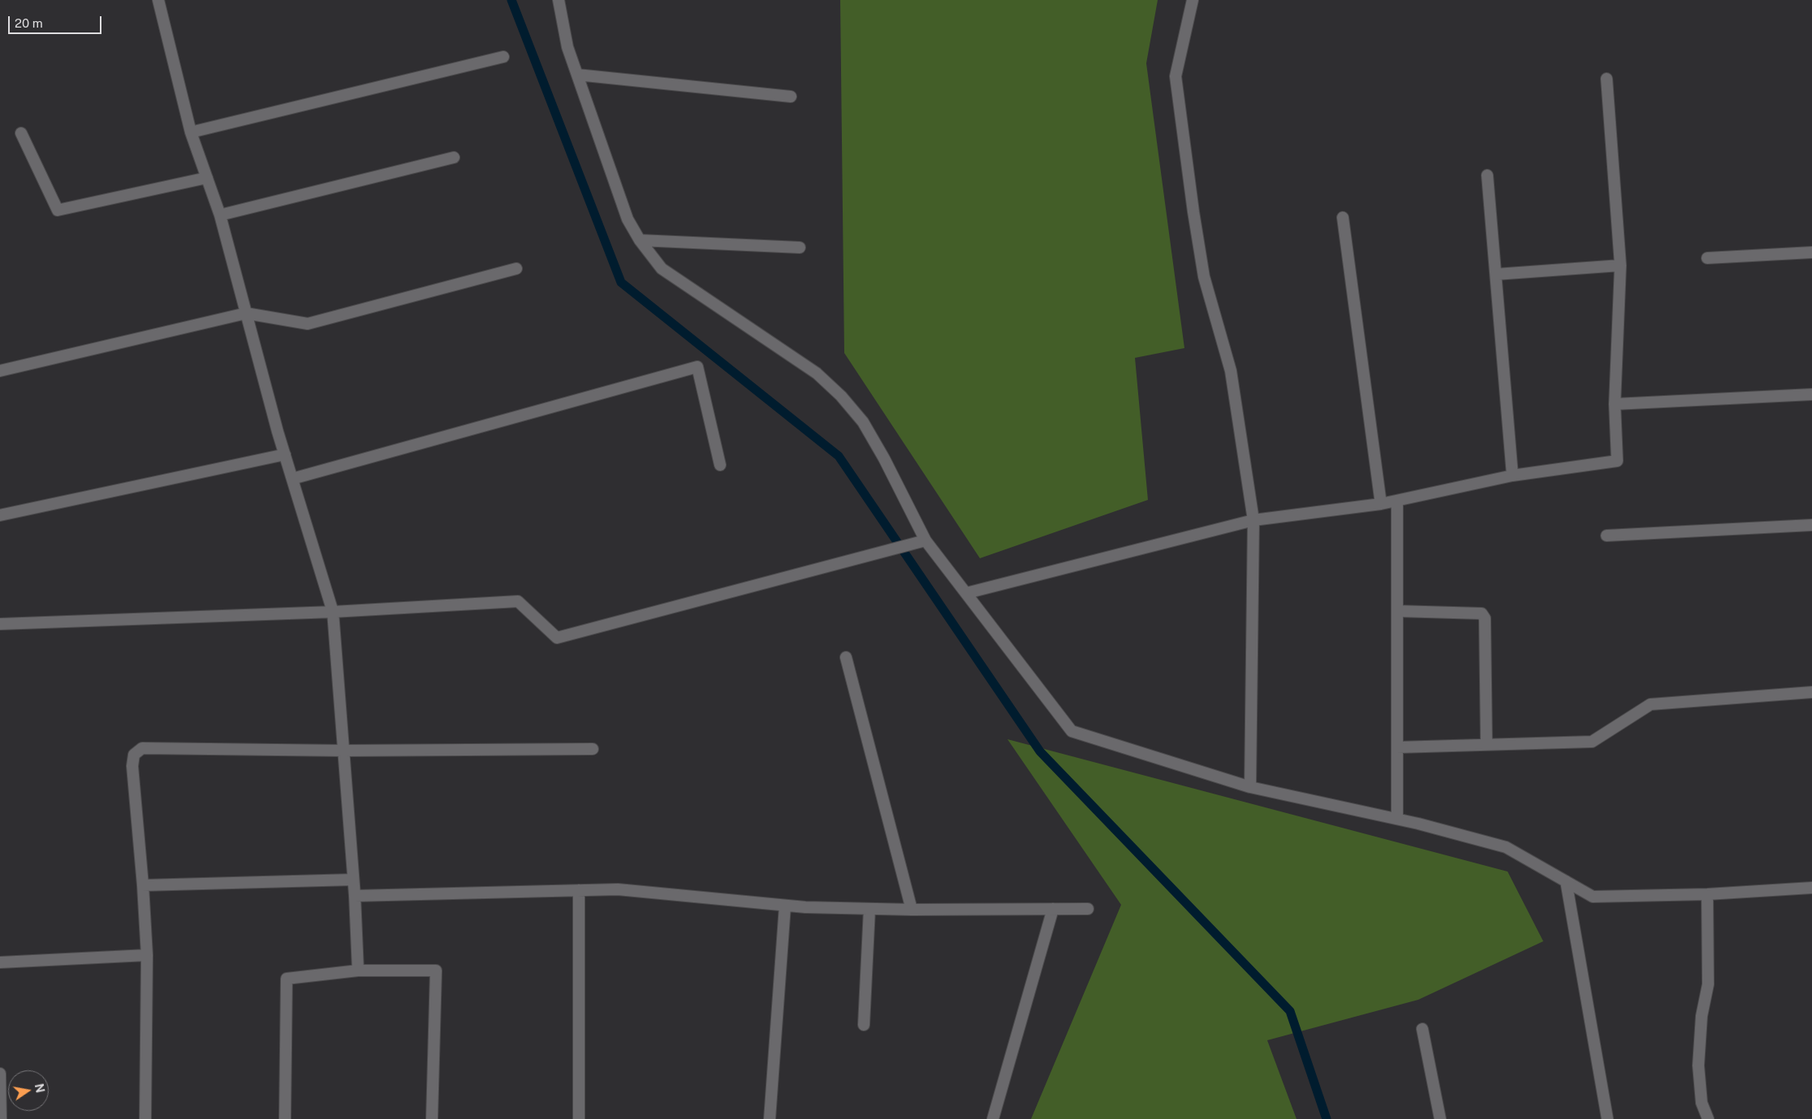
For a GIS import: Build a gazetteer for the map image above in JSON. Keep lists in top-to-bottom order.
{
  "scale_bar": "20 m",
  "north": "right"
}
